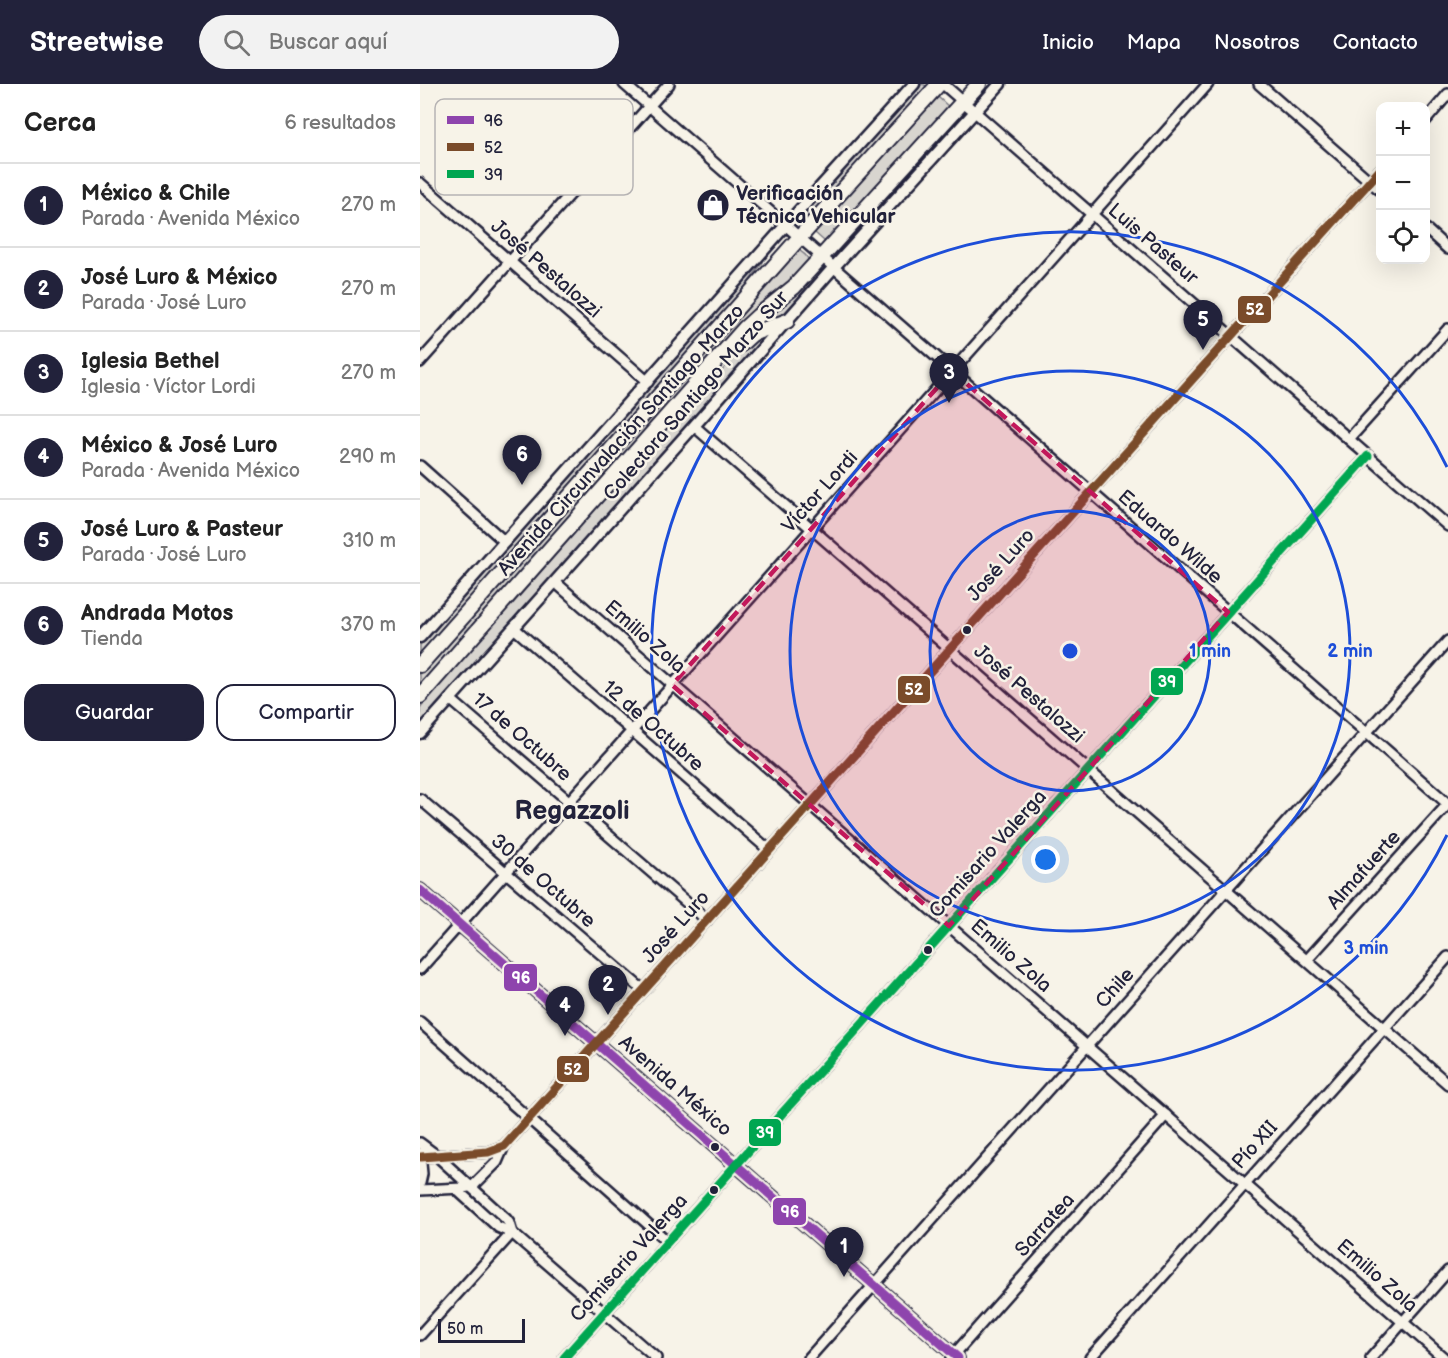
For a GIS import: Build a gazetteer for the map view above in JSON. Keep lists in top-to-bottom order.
{
  "streets": {
    "main road": ["Avenida Circunvalación Santiago Marzo", "Avenida México"],
    "street": [
      "Luis Pasteur",
      "José Pestalozzi",
      "Colectora Santiago Marzo Sur",
      "Víctor Lordi",
      "Eduardo Wilde",
      "José Luro",
      "Emilio Zola",
      "12 de Octubre",
      "17 de Octubre",
      "Comisario Valerga",
      "Almafuerte",
      "30 de Octubre",
      "Chile",
      "Pío XII",
      "Sarratea"
    ]
  },
  "crossings": [
    ["Luis Pasteur", "Colectora Santiago Marzo Sur"],
    ["Luis Pasteur", "Avenida Circunvalación Santiago Marzo"],
    ["Luis Pasteur", "Víctor Lordi"],
    ["Luis Pasteur", "José Luro"],
    ["Luis Pasteur", "Comisario Valerga"],
    ["José Pestalozzi", "Colectora Santiago Marzo Sur"],
    ["José Pestalozzi", "Víctor Lordi"],
    ["José Pestalozzi", "José Luro"],
    ["José Pestalozzi", "Comisario Valerga"],
    ["José Pestalozzi", "Almafuerte"],
    ["José Pestalozzi", "Chile"],
    ["José Pestalozzi", "Pío XII"],
    ["Colectora Santiago Marzo Sur", "Eduardo Wilde"],
    ["Colectora Santiago Marzo Sur", "Emilio Zola"],
    ["Colectora Santiago Marzo Sur", "12 de Octubre"],
    ["Colectora Santiago Marzo Sur", "17 de Octubre"],
    ["Avenida Circunvalación Santiago Marzo", "Eduardo Wilde"],
    ["Víctor Lordi", "Eduardo Wilde"],
    ["Víctor Lordi", "Emilio Zola"],
    ["Víctor Lordi", "12 de Octubre"],
    ["Víctor Lordi", "17 de Octubre"],
    ["Víctor Lordi", "30 de Octubre"],
    ["Víctor Lordi", "Avenida México"],
    ["Eduardo Wilde", "José Luro"],
    ["Eduardo Wilde", "Comisario Valerga"],
    ["Eduardo Wilde", "Almafuerte"],
    ["Eduardo Wilde", "Chile"],
    ["José Luro", "Emilio Zola"],
    ["José Luro", "12 de Octubre"],
    ["José Luro", "17 de Octubre"],
    ["José Luro", "30 de Octubre"],
    ["José Luro", "Avenida México"],
    ["Emilio Zola", "Comisario Valerga"],
    ["Emilio Zola", "Chile"],
    ["Emilio Zola", "Pío XII"],
    ["Emilio Zola", "Sarratea"],
    ["Comisario Valerga", "Avenida México"],
    ["Chile", "Avenida México"],
    ["Avenida México", "Sarratea"]
  ],
  "districts": ["Regazzoli"],
  "places": {
    "shop": ["Verificación Técnica Vehicular"]
  },
  "lines": ["transit line 52", "transit line 39", "transit line 96"],
  "legend": ["96", "52", "39"],
  "scale_bar": "50 m",
  "page": {
    "header": "Streetwise",
    "search": "Buscar aquí",
    "nav": [
      "Inicio",
      "Mapa",
      "Nosotros",
      "Contacto"
    ],
    "heading": ["Cerca", "6 resultados"],
    "map_buttons": ["+", "−"],
    "list": [
      {
        "mark": "1",
        "name": "México & Chile",
        "note": "Parada · Avenida México",
        "value": "270 m"
      },
      {
        "mark": "2",
        "name": "José Luro & México",
        "note": "Parada · José Luro",
        "value": "270 m"
      },
      {
        "mark": "3",
        "name": "Iglesia Bethel",
        "note": "Iglesia · Víctor Lordi",
        "value": "270 m"
      },
      {
        "mark": "4",
        "name": "México & José Luro",
        "note": "Parada · Avenida México",
        "value": "290 m"
      },
      {
        "mark": "5",
        "name": "José Luro & Pasteur",
        "note": "Parada · José Luro",
        "value": "310 m"
      },
      {
        "mark": "6",
        "name": "Andrada Motos",
        "note": "Tienda",
        "value": "370 m"
      }
    ],
    "pins": [
      "5",
      "3",
      "6",
      "2",
      "4",
      "1"
    ],
    "buttons": ["Guardar", "Compartir"],
    "scale": "50 m"
  },
  "rings": ["1 min", "2 min", "3 min"]
}
